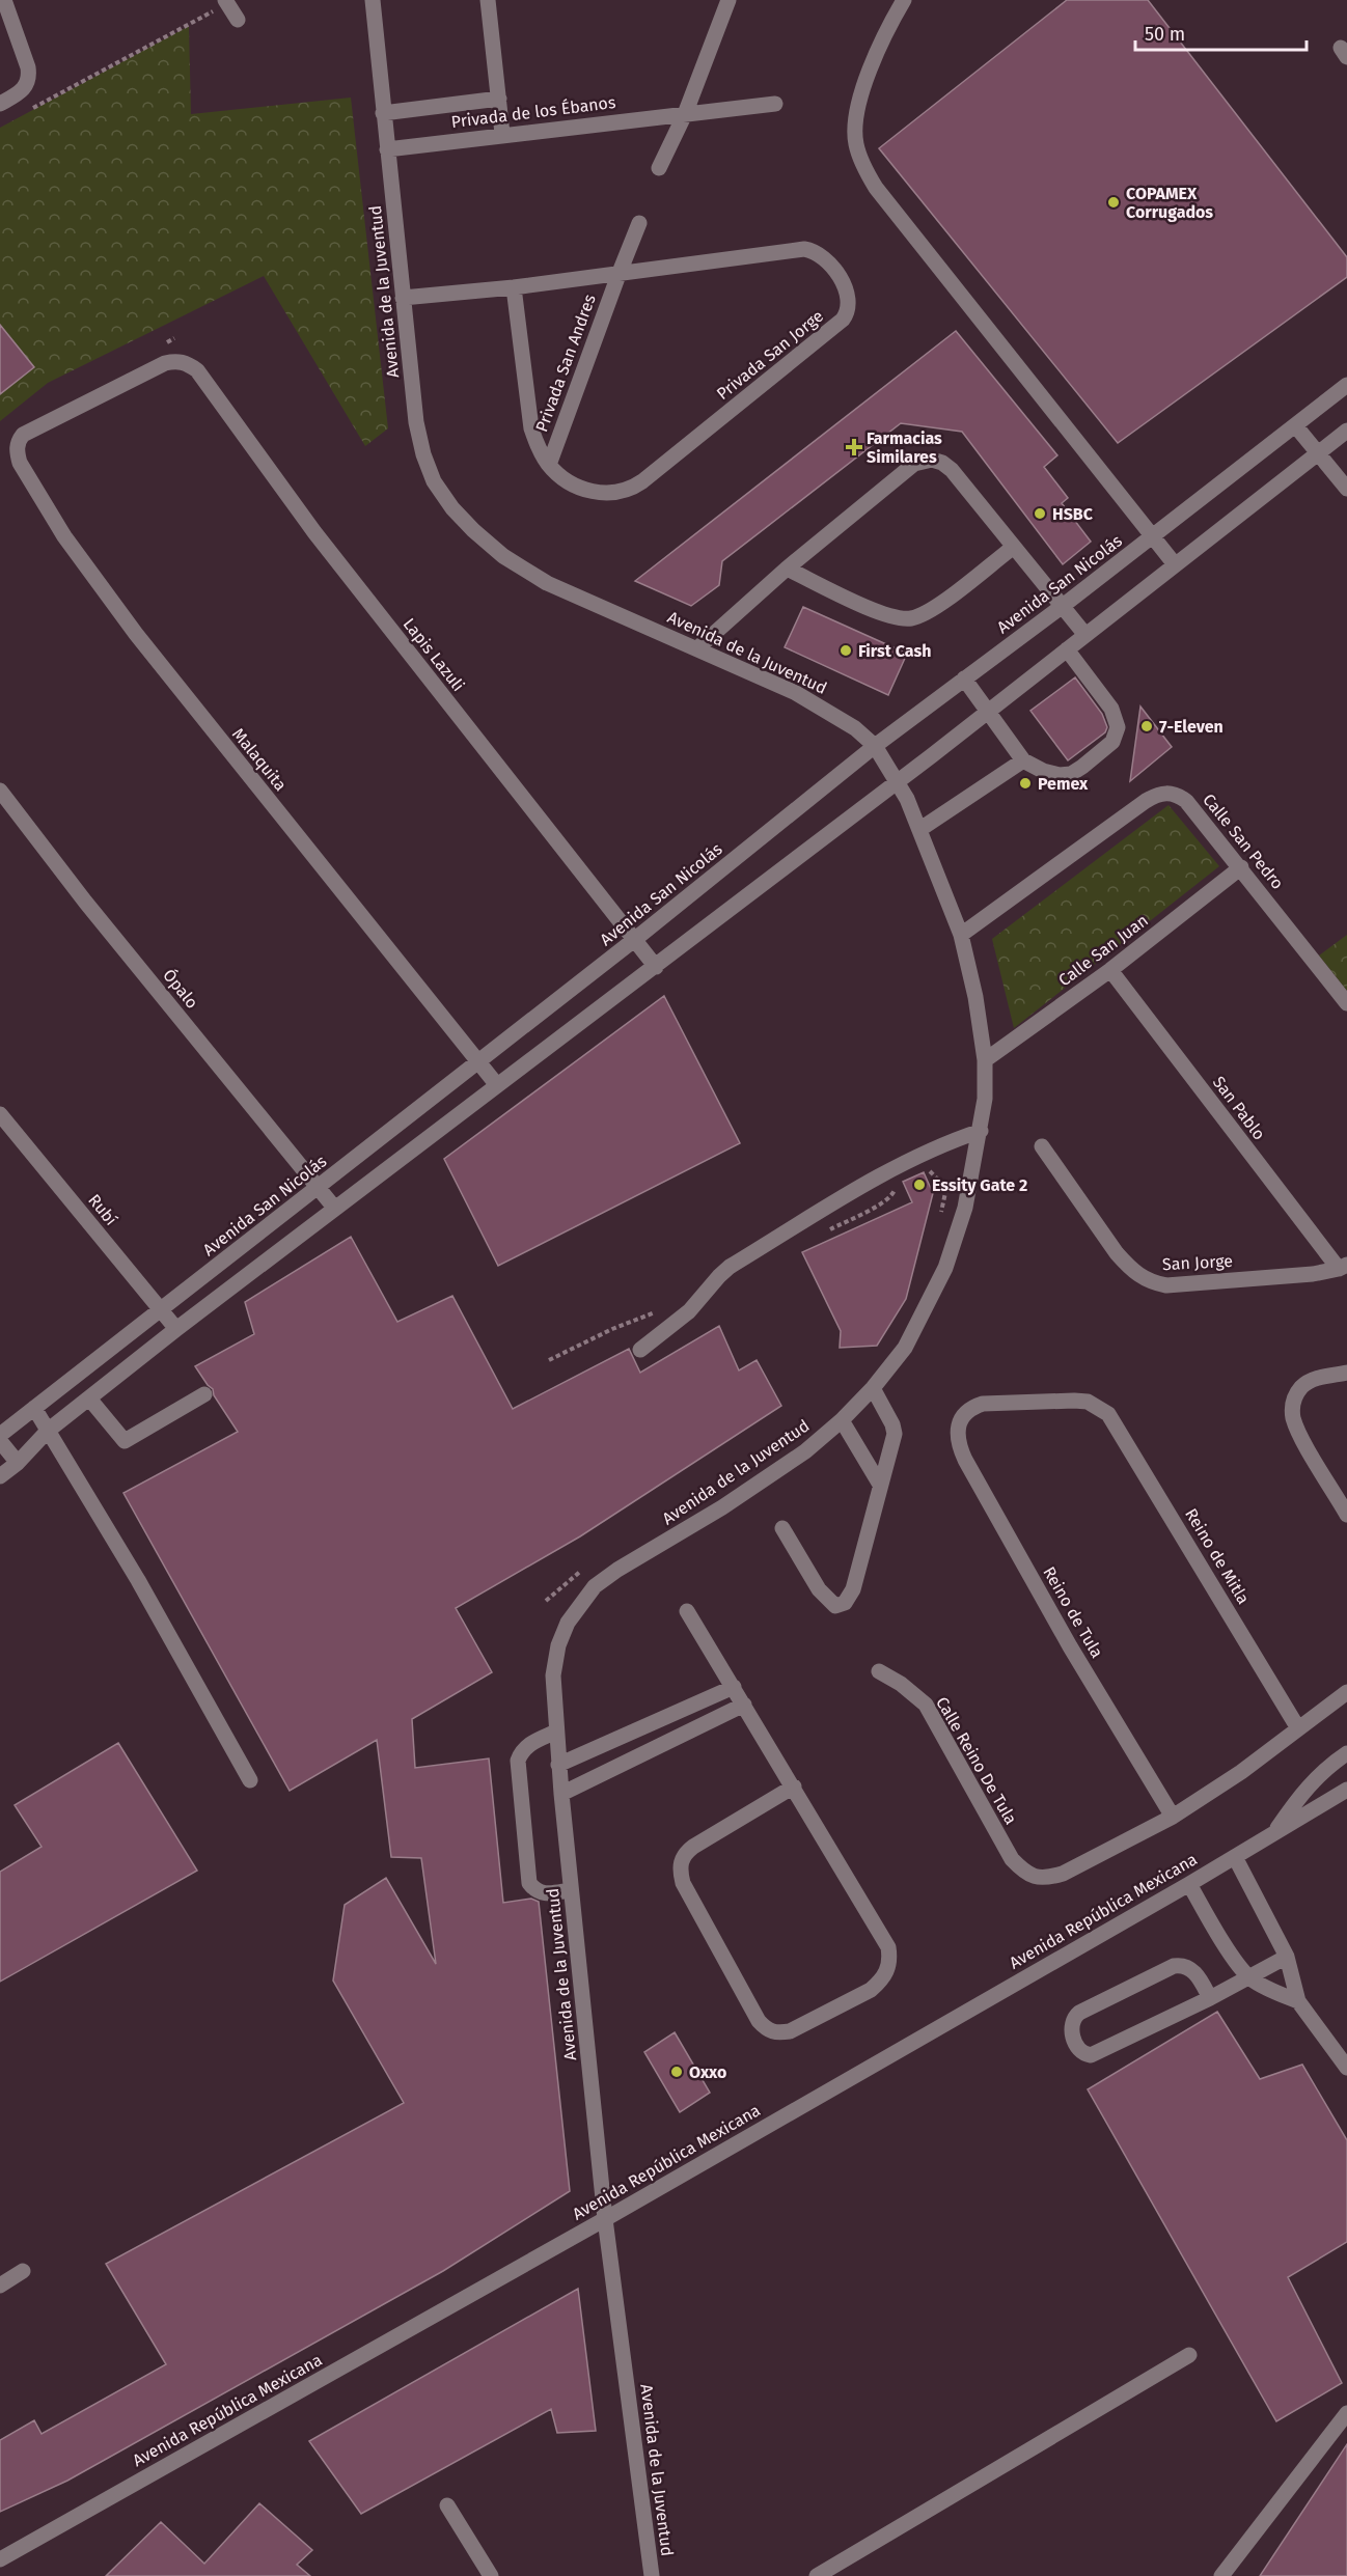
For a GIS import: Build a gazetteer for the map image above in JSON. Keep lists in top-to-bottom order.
{
  "streets": {
    "street": [
      "Privada de los Ébanos",
      "Avenida de la Juventud",
      "Privada San Jorge",
      "Privada San Andres",
      "Avenida San Nicolás",
      "Lapis Lazuli",
      "Malaquita",
      "Calle San Pedro",
      "Calle San Juan",
      "Ópalo",
      "San Pablo",
      "Rubí",
      "San Jorge",
      "Reino de Mitla",
      "Reino de Tula",
      "Calle Reino De Tula",
      "Avenida República Mexicana"
    ]
  },
  "crossings": [
    ["Privada de los Ébanos", "Avenida de la Juventud"],
    ["Avenida de la Juventud", "Privada San Jorge"],
    ["Avenida de la Juventud", "Avenida San Nicolás"],
    ["Avenida de la Juventud", "Calle San Pedro"],
    ["Avenida de la Juventud", "Calle San Juan"],
    ["Avenida de la Juventud", "Avenida República Mexicana"],
    ["Privada San Jorge", "Privada San Andres"],
    ["Avenida San Nicolás", "Lapis Lazuli"],
    ["Avenida San Nicolás", "Malaquita"],
    ["Avenida San Nicolás", "Ópalo"],
    ["Avenida San Nicolás", "Rubí"],
    ["Lapis Lazuli", "Malaquita"],
    ["Calle San Pedro", "Calle San Juan"],
    ["Calle San Juan", "San Pablo"],
    ["San Pablo", "San Jorge"],
    ["Reino de Mitla", "Reino de Tula"],
    ["Reino de Tula", "Calle Reino De Tula"]
  ],
  "places": {
    "other": [
      "COPAMEX Corrugados",
      "HSBC",
      "First Cash",
      "7-Eleven",
      "Pemex",
      "Essity Gate 2",
      "Oxxo"
    ],
    "health": ["Farmacias Similares"]
  },
  "scale_bar": "50 m"
}
